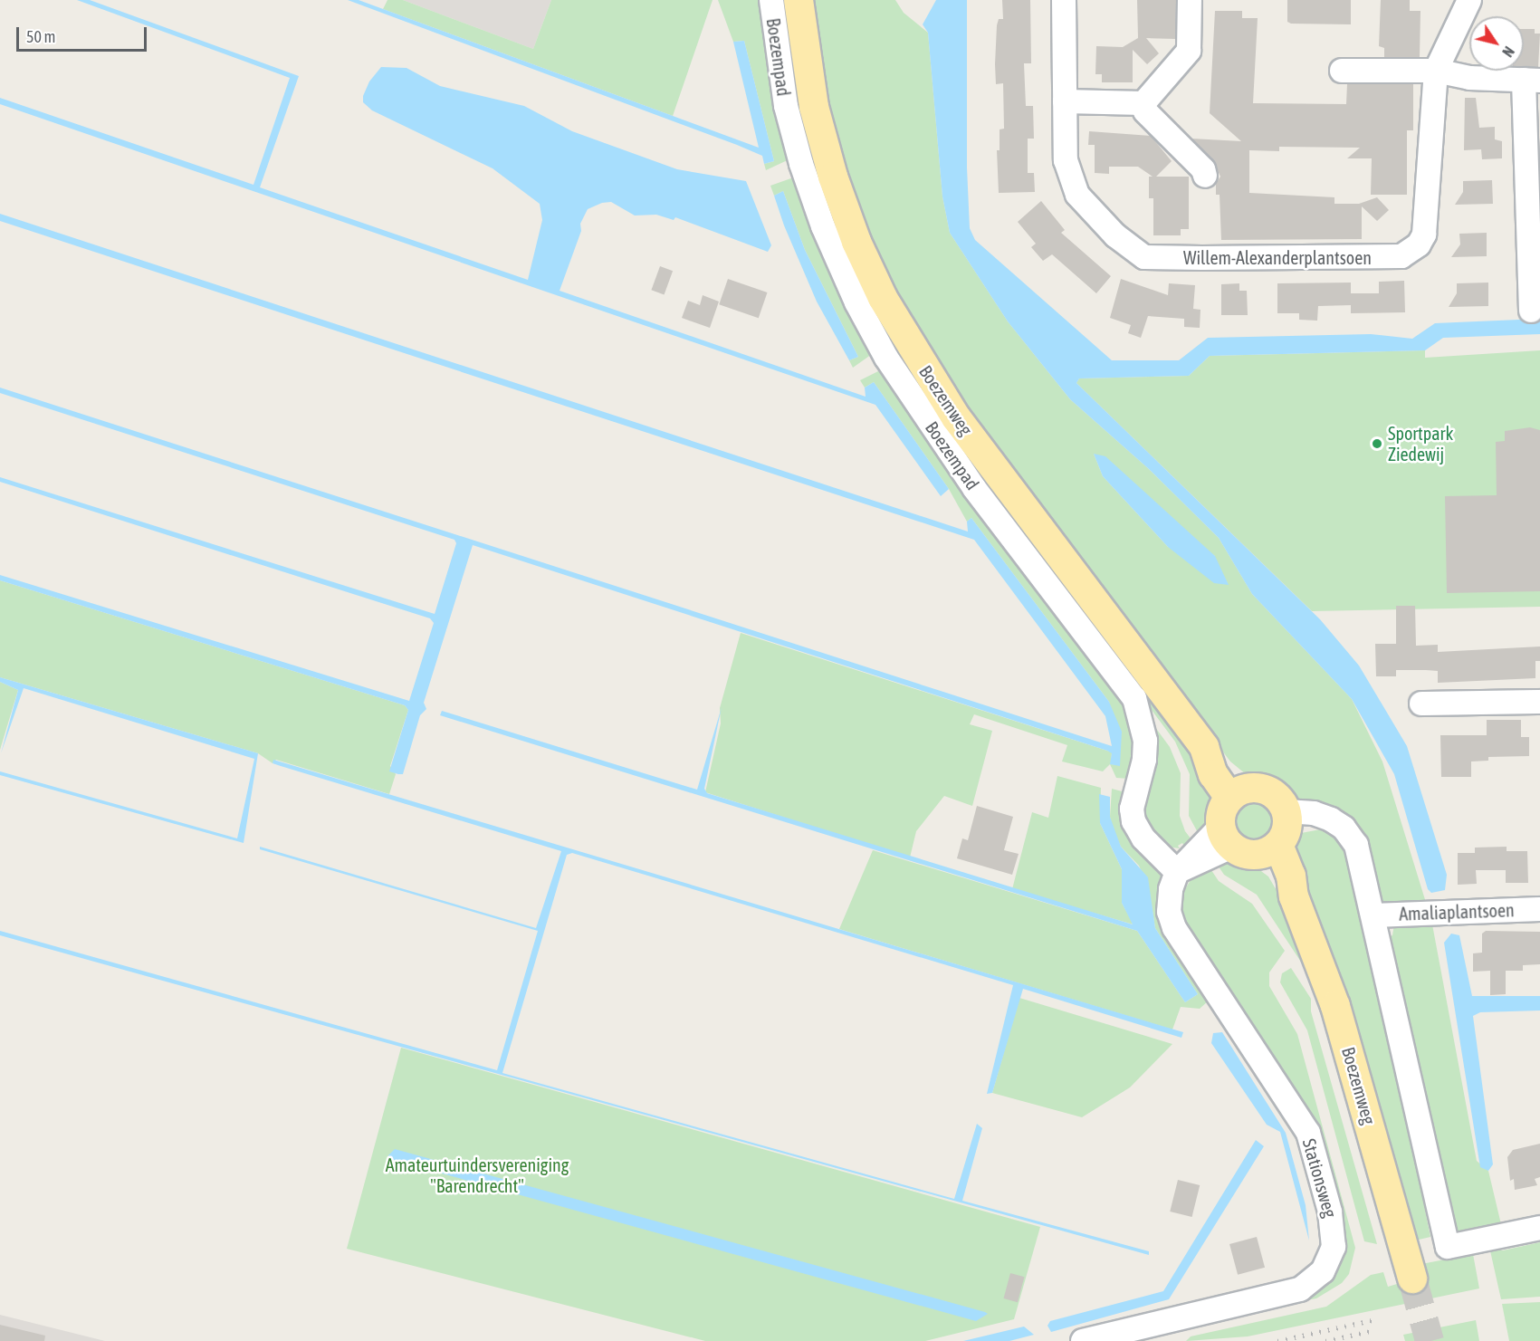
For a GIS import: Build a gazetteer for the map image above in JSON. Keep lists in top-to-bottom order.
{
  "streets": {
    "main road": ["Boezemweg"],
    "street": [
      "Boezempad",
      "Willem-Alexanderplantsoen",
      "Amaliaplantsoen",
      "Stationsweg"
    ]
  },
  "crossings": [
    ["Boezempad", "Stationsweg"],
    ["Boezemweg", "Stationsweg"]
  ],
  "parks": ["Amateurtuindersvereniging \"Barendrecht\""],
  "places": ["Sportpark Ziedewij"],
  "scale_bar": "50 m",
  "north": "bottom right"
}
